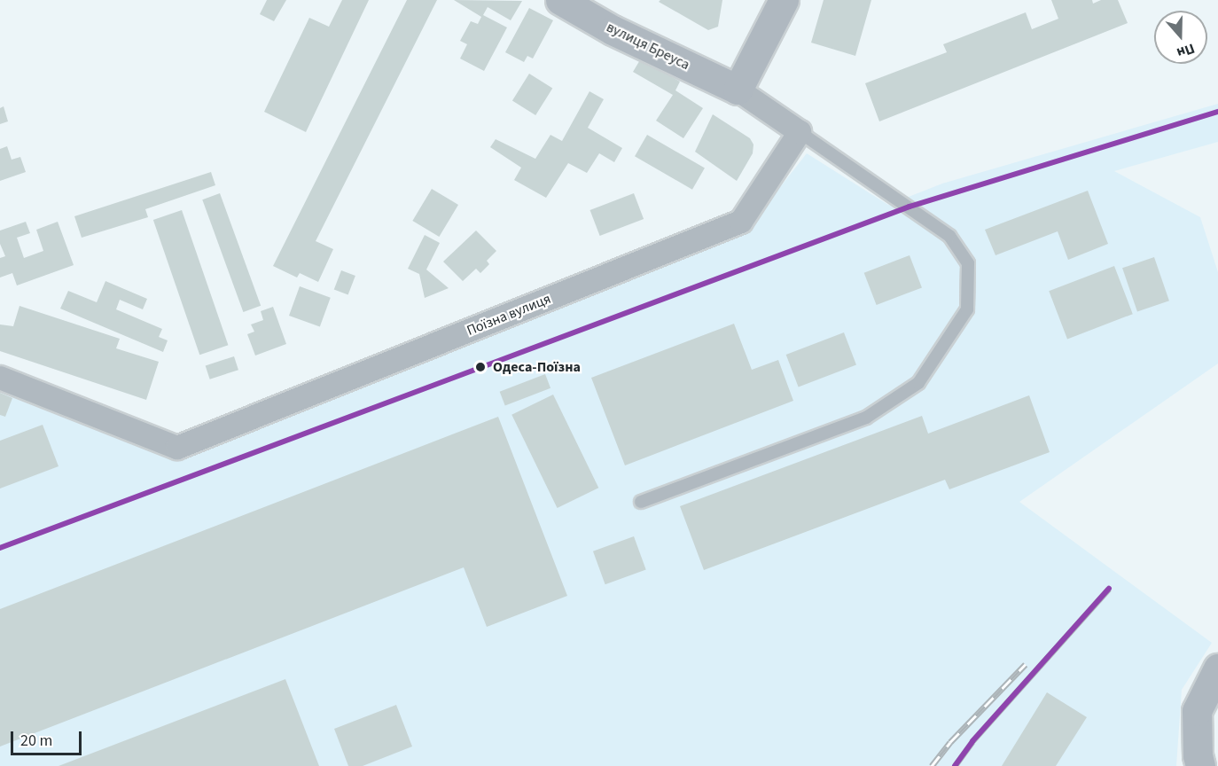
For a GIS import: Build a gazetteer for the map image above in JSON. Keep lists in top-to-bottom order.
{
  "streets": {
    "street": ["вулиця Бреуса", "Поїзна вулиця"]
  },
  "places": ["Одеса-Поїзна"],
  "scale_bar": "20 m",
  "north": "bottom"
}
